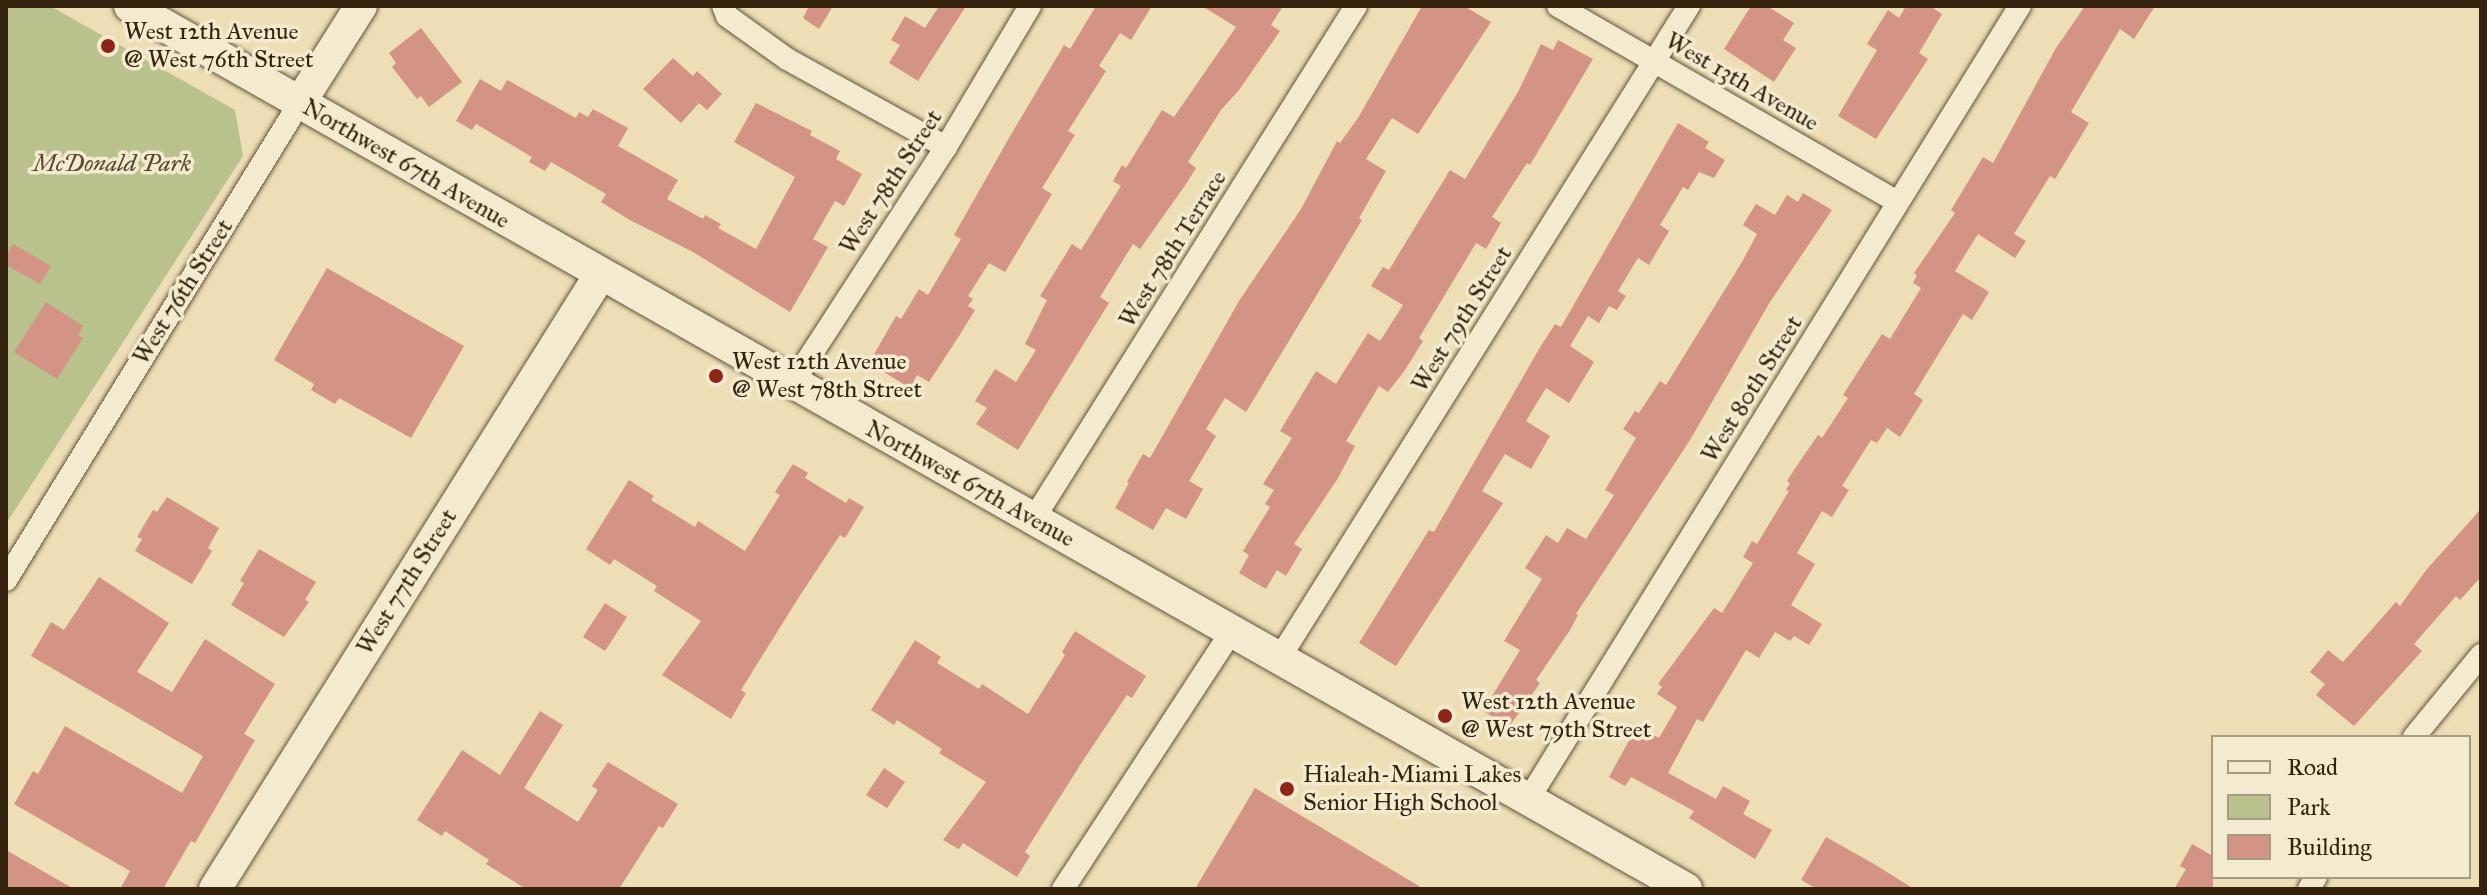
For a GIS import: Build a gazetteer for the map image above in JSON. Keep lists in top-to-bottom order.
{
  "streets": {
    "main road": ["Northwest 67th Avenue", "West 76th Street", "West 77th Street"],
    "street": [
      "West 13th Avenue",
      "West 78th Street",
      "West 78th Terrace",
      "West 79th Street",
      "West 80th Street"
    ]
  },
  "crossings": [
    ["West 13th Avenue", "West 79th Street"],
    ["West 13th Avenue", "West 80th Street"],
    ["Northwest 67th Avenue", "West 78th Street"],
    ["Northwest 67th Avenue", "West 78th Terrace"],
    ["Northwest 67th Avenue", "West 76th Street"],
    ["Northwest 67th Avenue", "West 79th Street"],
    ["Northwest 67th Avenue", "West 80th Street"],
    ["Northwest 67th Avenue", "West 77th Street"]
  ],
  "parks": ["McDonald Park"],
  "places": [
    "West 12th Avenue @ West 76th Street",
    "West 12th Avenue @ West 78th Street",
    "West 12th Avenue @ West 79th Street",
    "Hialeah-Miami Lakes Senior High School"
  ],
  "legend": ["Road", "Park", "Building"]
}
